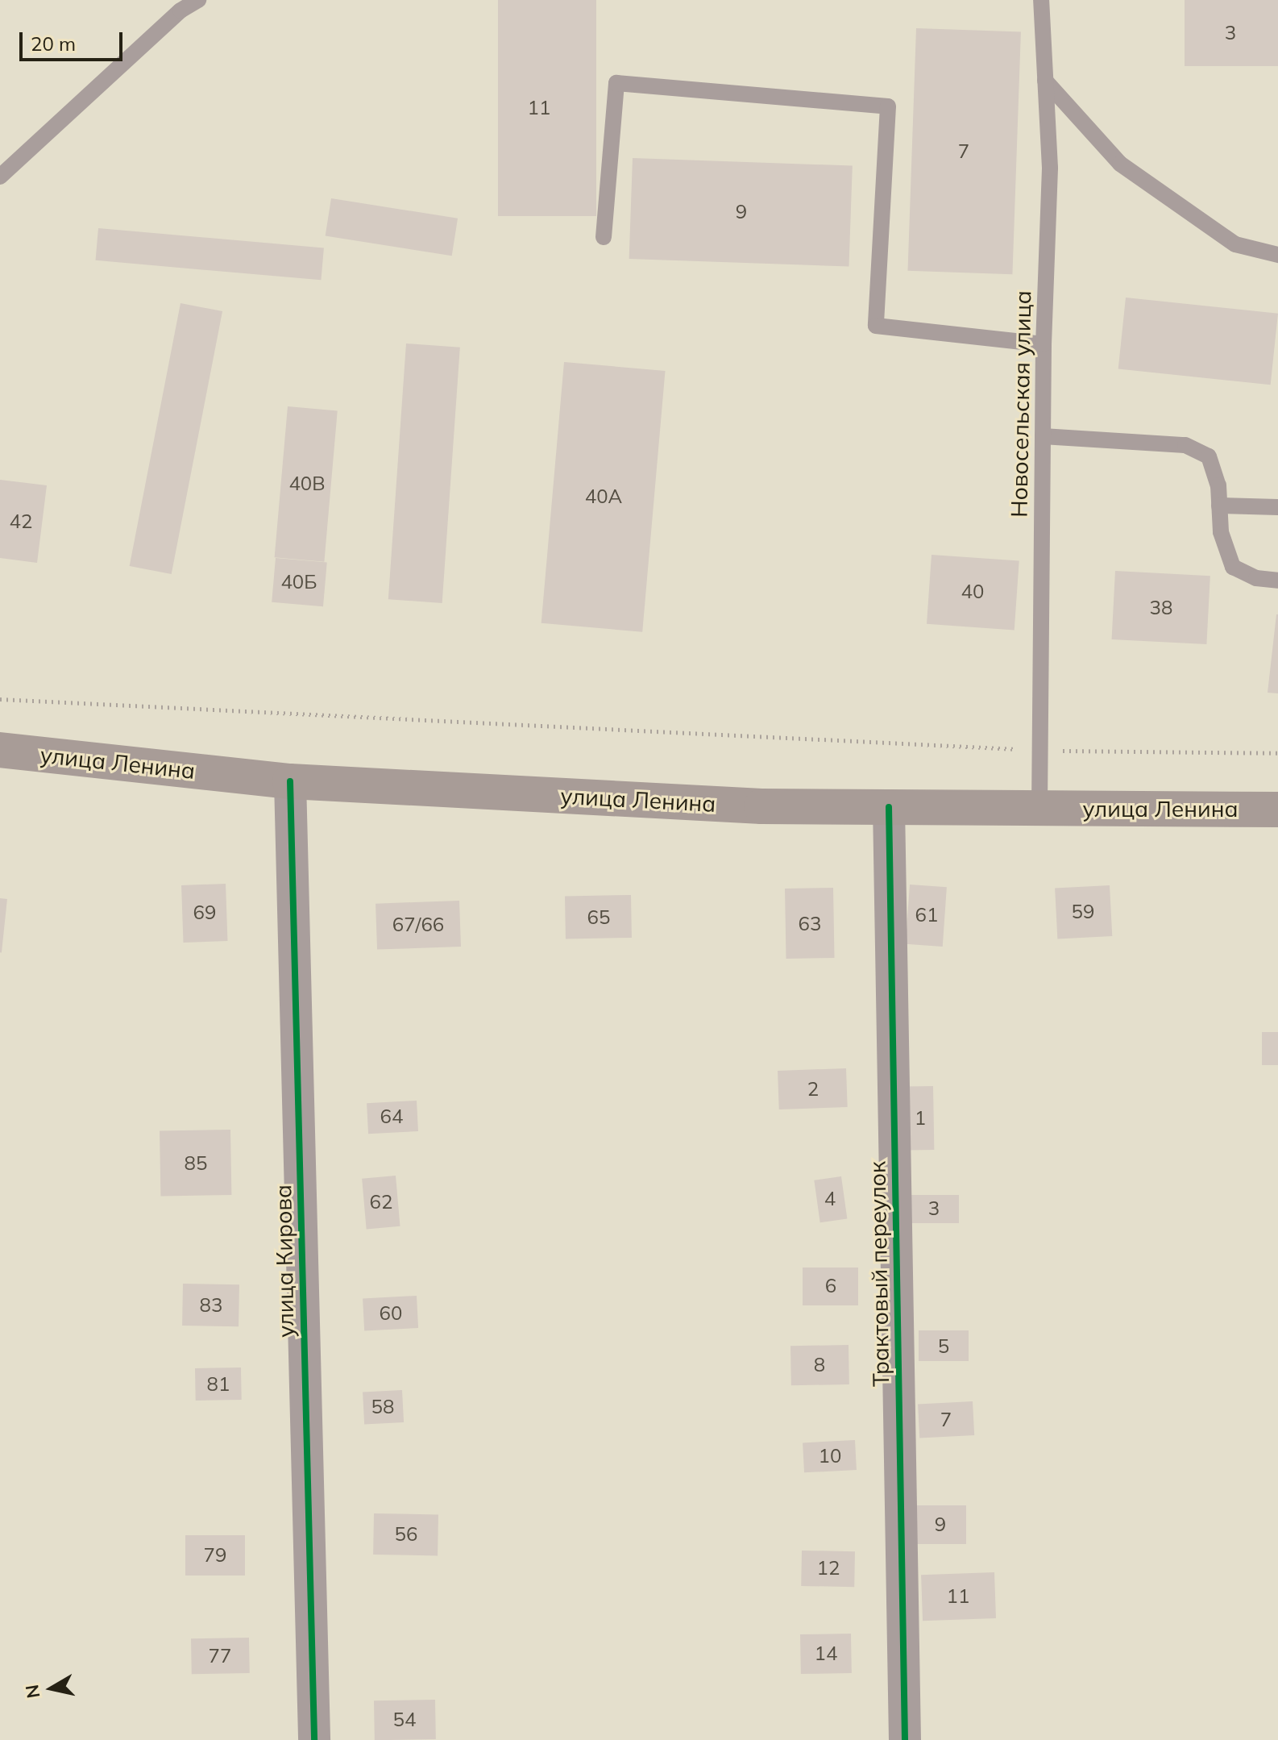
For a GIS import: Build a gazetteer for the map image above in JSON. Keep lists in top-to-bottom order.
{
  "streets": {
    "main road": ["улица Ленина"],
    "street": ["улица Кирова", "Трактовый переулок"],
    "lane": ["Новосельская улица"]
  },
  "crossings": [
    ["Новосельская улица", "улица Ленина"],
    ["улица Ленина", "улица Кирова"],
    ["улица Ленина", "Трактовый переулок"]
  ],
  "house_numbers": [
    "3",
    "11",
    "7",
    "9",
    "40В",
    "40А",
    "42",
    "40Б",
    "40",
    "38",
    "59",
    "69",
    "61",
    "65",
    "63",
    "67/66",
    "2",
    "64",
    "1",
    "85",
    "4",
    "62",
    "3",
    "6",
    "83",
    "60",
    "5",
    "8",
    "81",
    "58",
    "7",
    "10",
    "9",
    "56",
    "79",
    "12",
    "11",
    "14",
    "77",
    "54"
  ],
  "scale_bar": "20 m",
  "north": "left"
}
